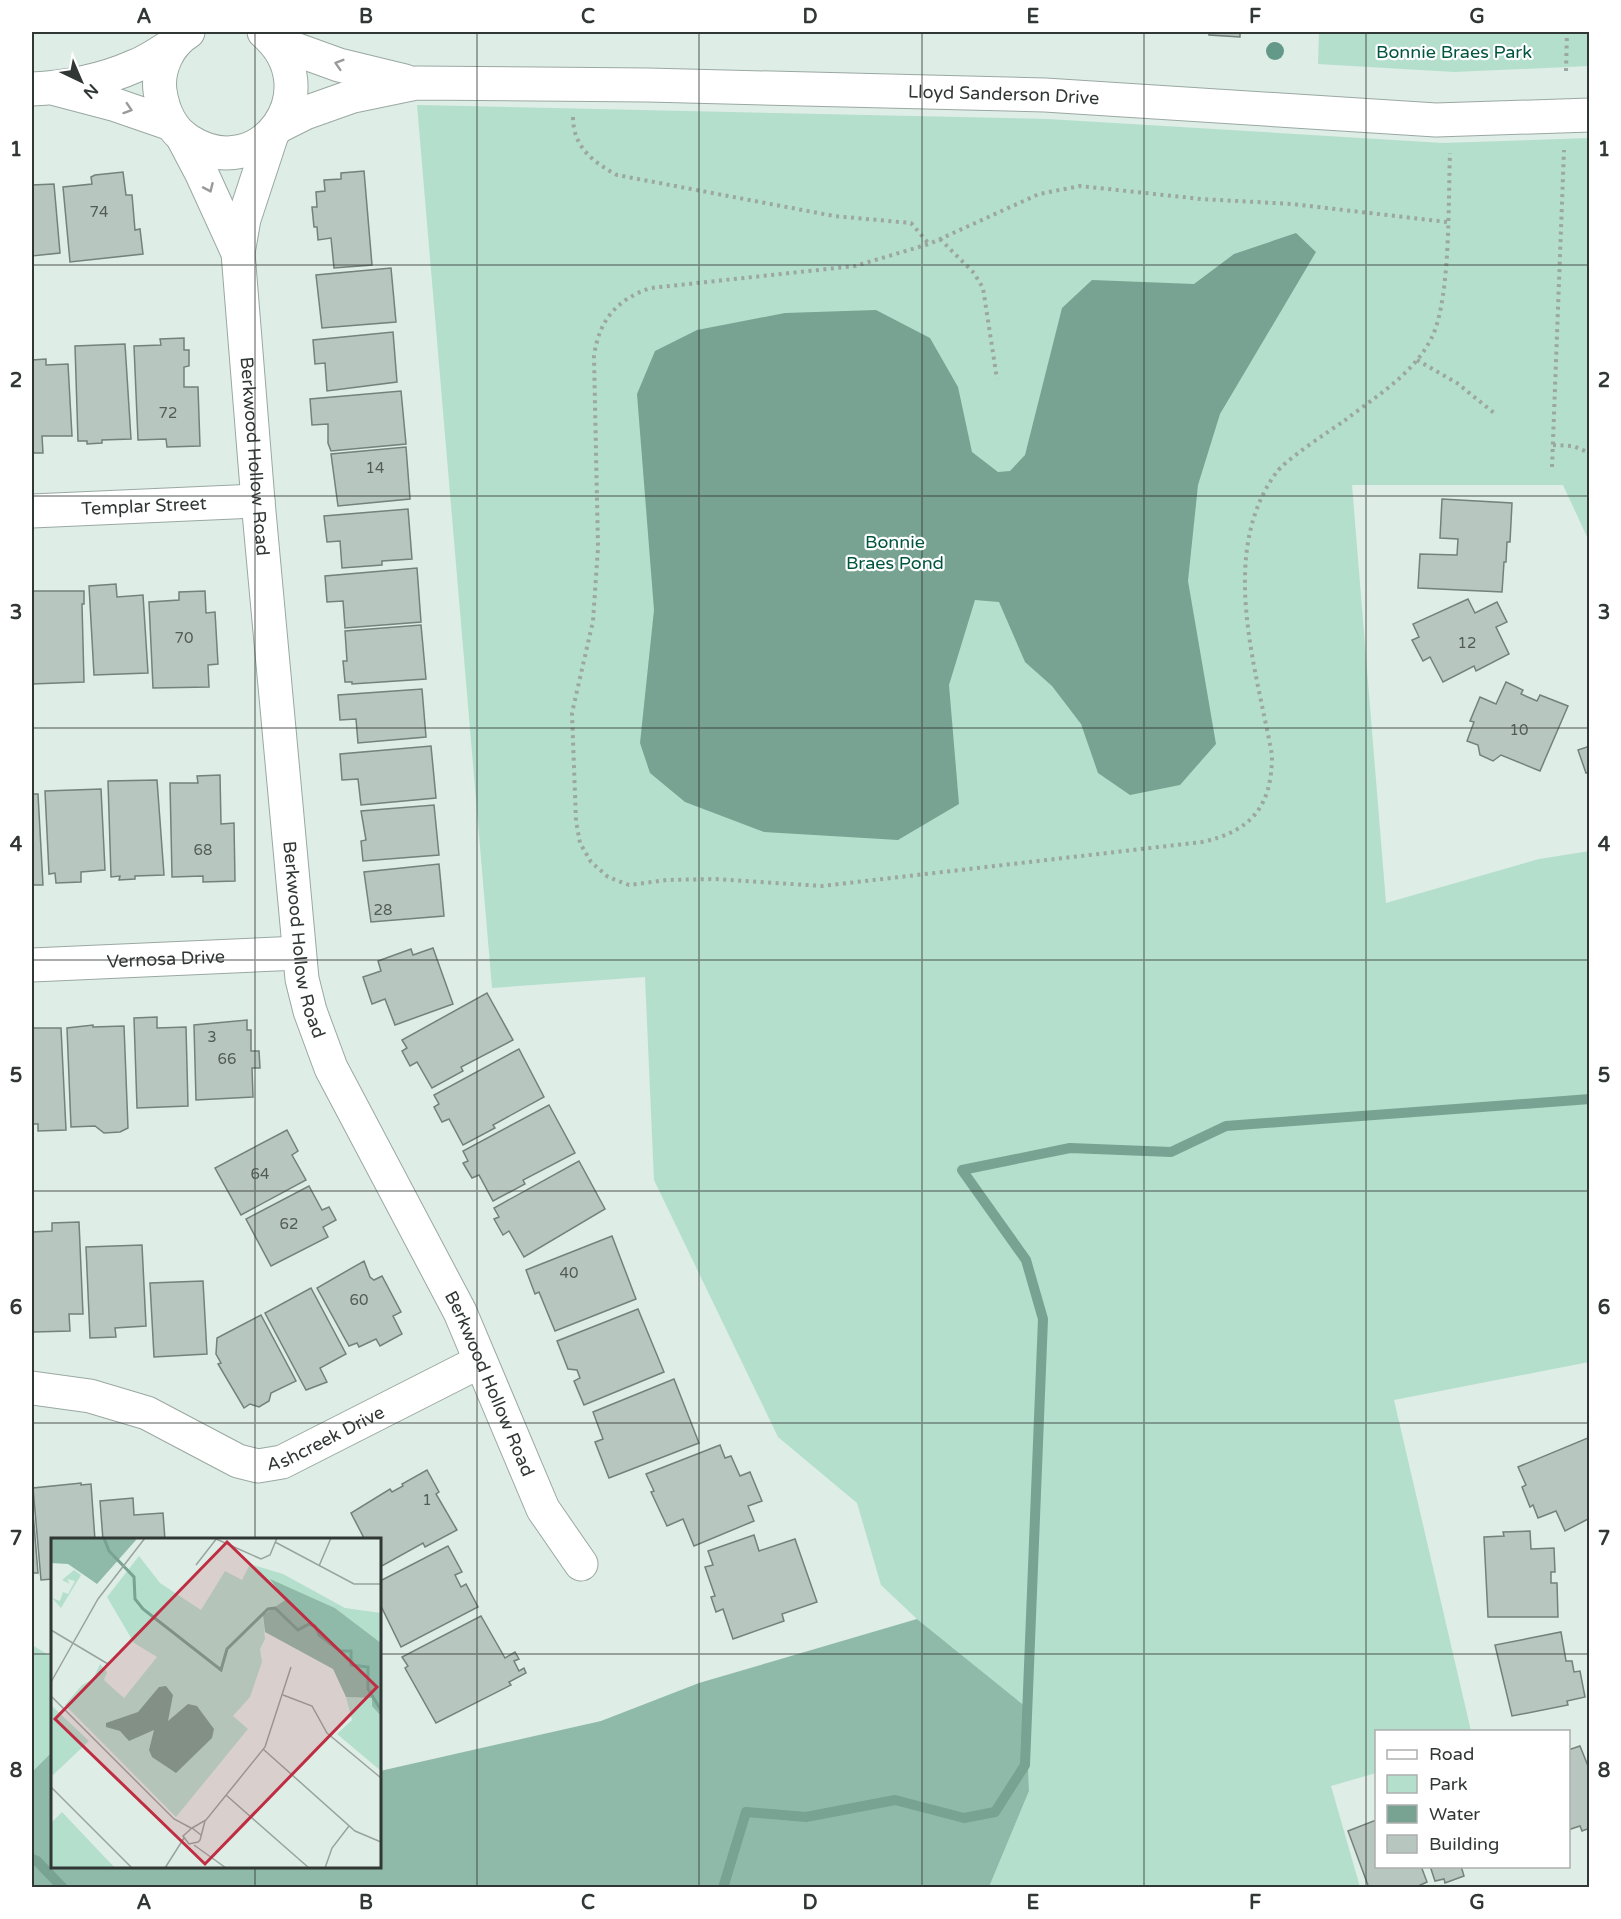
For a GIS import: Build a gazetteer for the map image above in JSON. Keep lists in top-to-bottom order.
{
  "streets": {
    "street": [
      "Lloyd Sanderson Drive",
      "Berkwood Hollow Road",
      "Templar Street",
      "Vernosa Drive",
      "Ashcreek Drive"
    ]
  },
  "crossings": [
    ["Lloyd Sanderson Drive", "Berkwood Hollow Road"],
    ["Berkwood Hollow Road", "Templar Street"],
    ["Berkwood Hollow Road", "Vernosa Drive"],
    ["Berkwood Hollow Road", "Ashcreek Drive"]
  ],
  "parks": ["Bonnie Braes Park", "Bonnie Braes Pond"],
  "house_numbers": [
    "74",
    "72",
    "14",
    "70",
    "12",
    "10",
    "68",
    "28",
    "3",
    "66",
    "64",
    "62",
    "40",
    "60",
    "1"
  ],
  "legend": [
    "Road",
    "Park",
    "Water",
    "Building"
  ],
  "north": "bottom right",
  "grid": {
    "columns": [
      "A",
      "B",
      "C",
      "D",
      "E",
      "F",
      "G"
    ],
    "rows": [
      "1",
      "2",
      "3",
      "4",
      "5",
      "6",
      "7",
      "8"
    ]
  }
}
